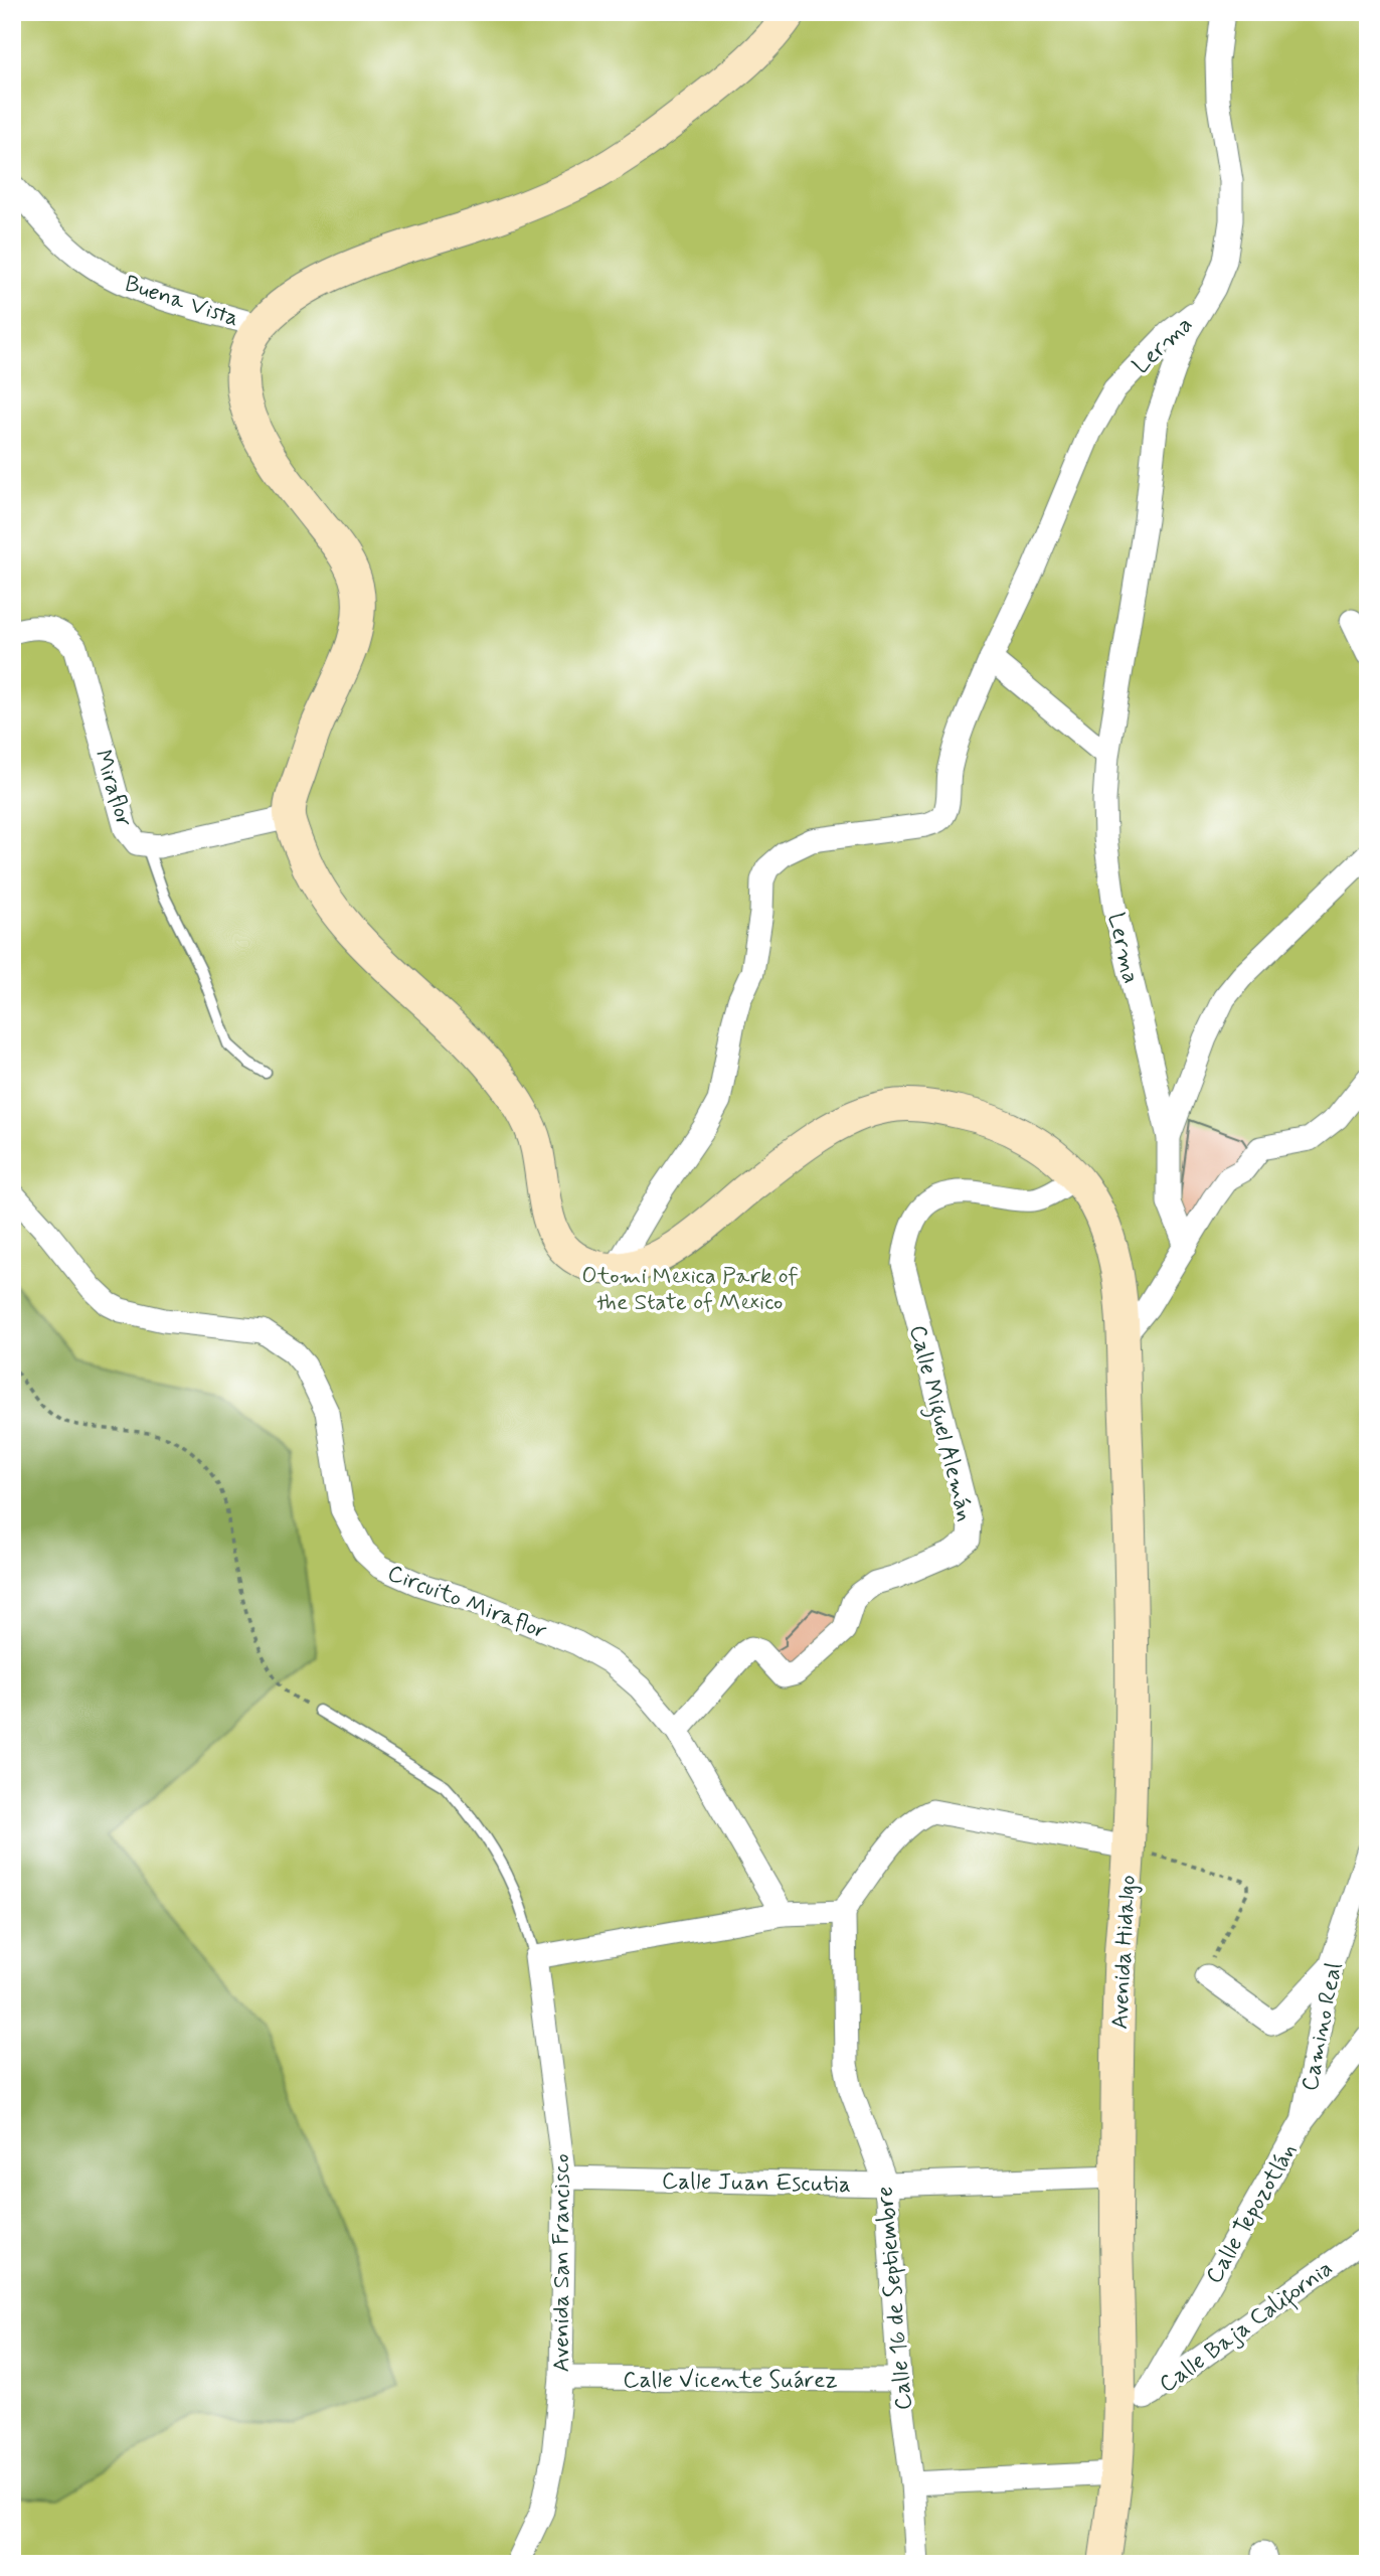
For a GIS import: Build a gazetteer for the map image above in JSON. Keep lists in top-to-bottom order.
{
  "streets": {
    "main road": ["Avenida Hidalgo"],
    "street": [
      "Buena Vista",
      "Lerma",
      "Miraflor",
      "Calle Miguel Alemán",
      "Circuito Miraflor",
      "Camino Real",
      "Calle Juan Escutia",
      "Calle Tepozotlán",
      "Avenida San Francisco",
      "Calle 16 de Septiembre",
      "Calle Baja California",
      "Calle Vicente Suárez"
    ]
  },
  "crossings": [
    ["Lerma", "Avenida Hidalgo"],
    ["Calle Miguel Alemán", "Circuito Miraflor"],
    ["Calle Miguel Alemán", "Avenida Hidalgo"],
    ["Avenida Hidalgo", "Calle Juan Escutia"],
    ["Avenida Hidalgo", "Calle Tepozotlán"],
    ["Avenida Hidalgo", "Calle Baja California"],
    ["Camino Real", "Calle Tepozotlán"],
    ["Calle Juan Escutia", "Avenida San Francisco"],
    ["Calle Juan Escutia", "Calle 16 de Septiembre"],
    ["Calle Tepozotlán", "Calle Baja California"],
    ["Avenida San Francisco", "Calle Vicente Suárez"],
    ["Calle 16 de Septiembre", "Calle Vicente Suárez"]
  ],
  "parks": ["Otomi Mexica Park of the State of Mexico"]
}
